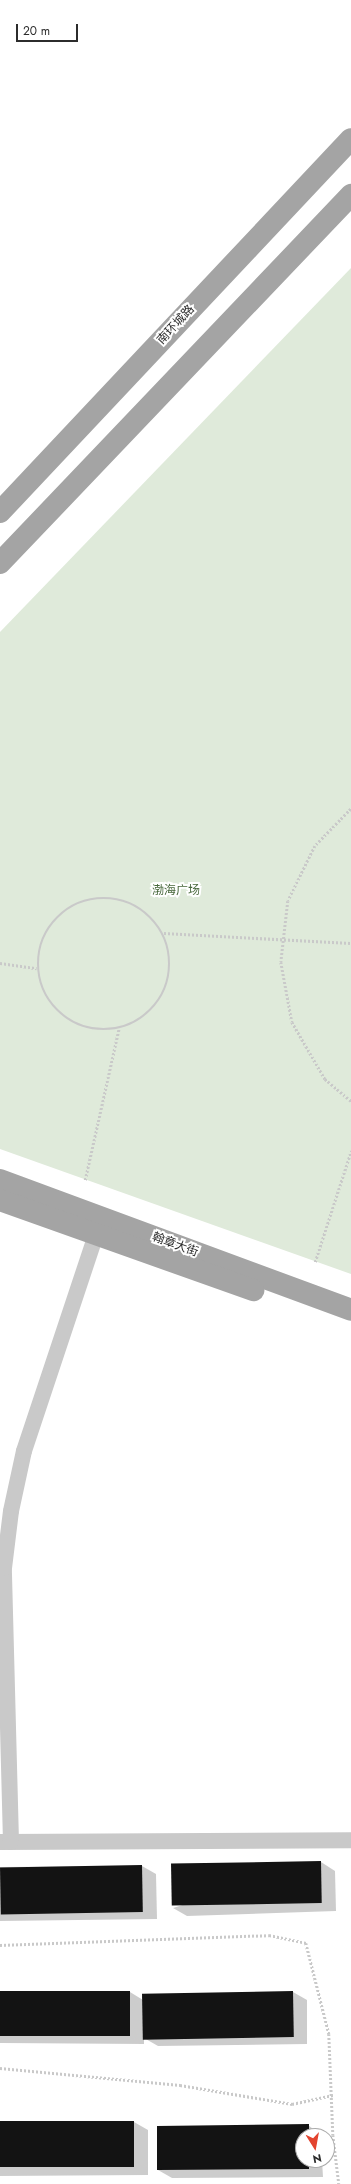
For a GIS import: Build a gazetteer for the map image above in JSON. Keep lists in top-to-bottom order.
{
  "streets": {
    "main road": ["南环城路", "翰章大街"]
  },
  "parks": ["渤海广场"],
  "scale_bar": "20 m",
  "north": "bottom"
}
